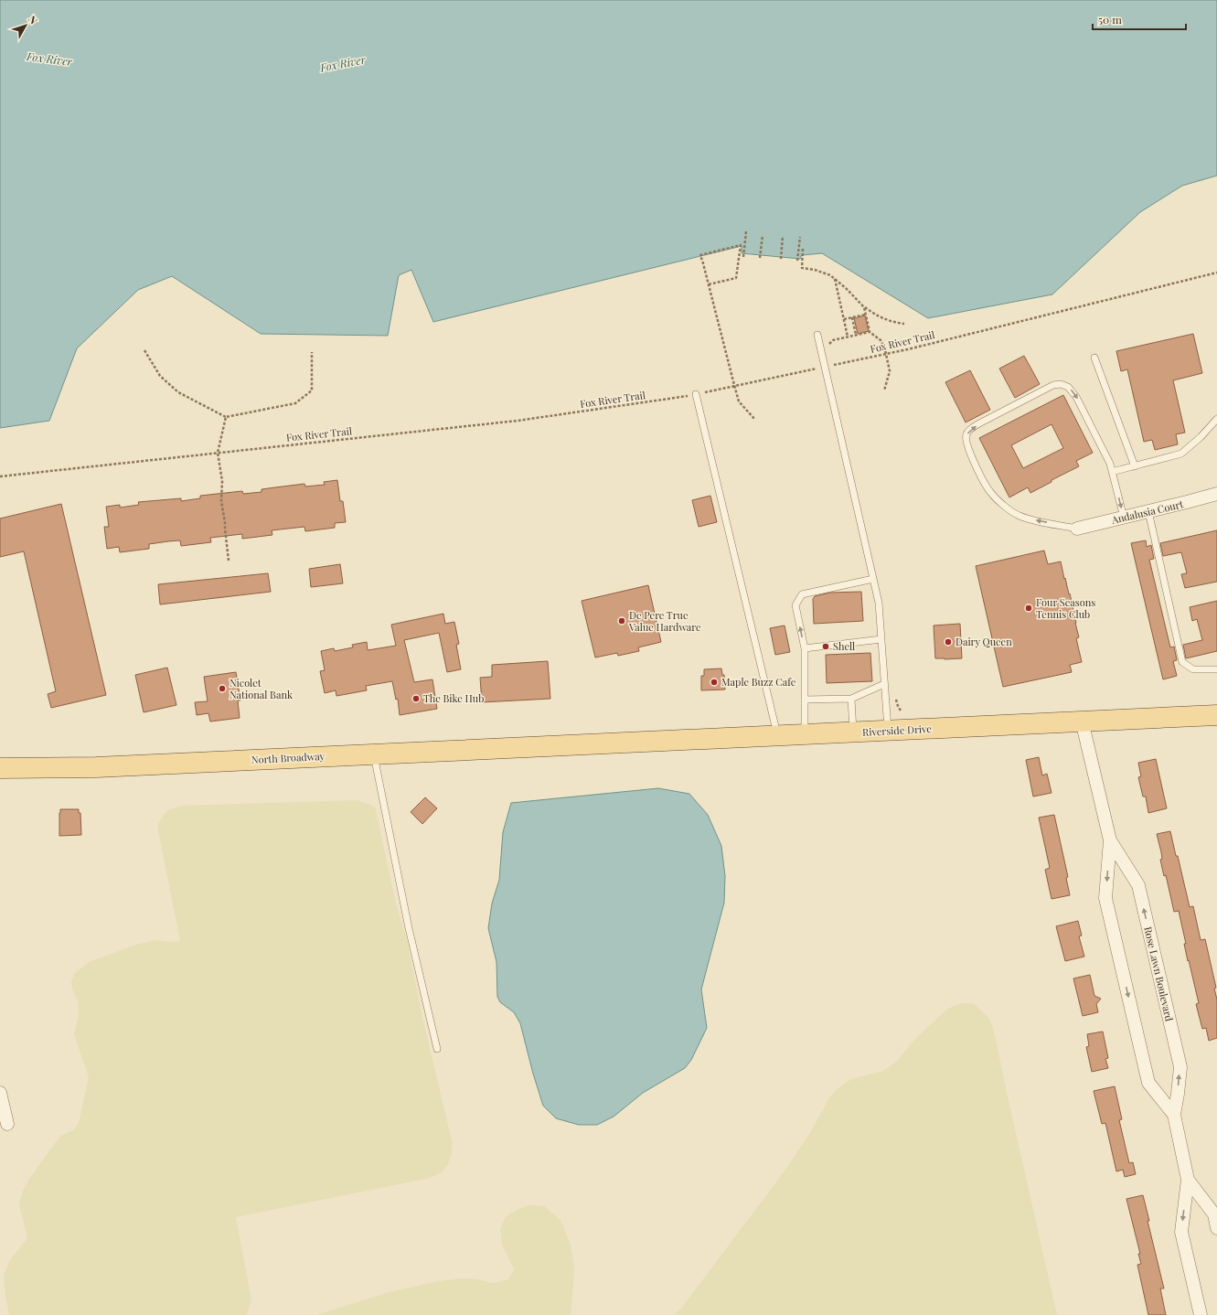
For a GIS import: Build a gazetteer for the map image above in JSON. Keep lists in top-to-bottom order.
{
  "streets": {
    "main road": ["Riverside Drive", "North Broadway"],
    "street": ["Andalusia Court", "Rose Lawn Boulevard"],
    "path": ["Fox River Trail"]
  },
  "crossings": [
    ["Riverside Drive", "North Broadway"],
    ["Riverside Drive", "Rose Lawn Boulevard"]
  ],
  "water": ["Fox River"],
  "places": [
    "Four Seasons Tennis Club",
    "De Pere True Value Hardware",
    "Dairy Queen",
    "Shell",
    "Maple Buzz Cafe",
    "Nicolet National Bank",
    "The Bike Hub"
  ],
  "scale_bar": "50 m",
  "north": "top right"
}
